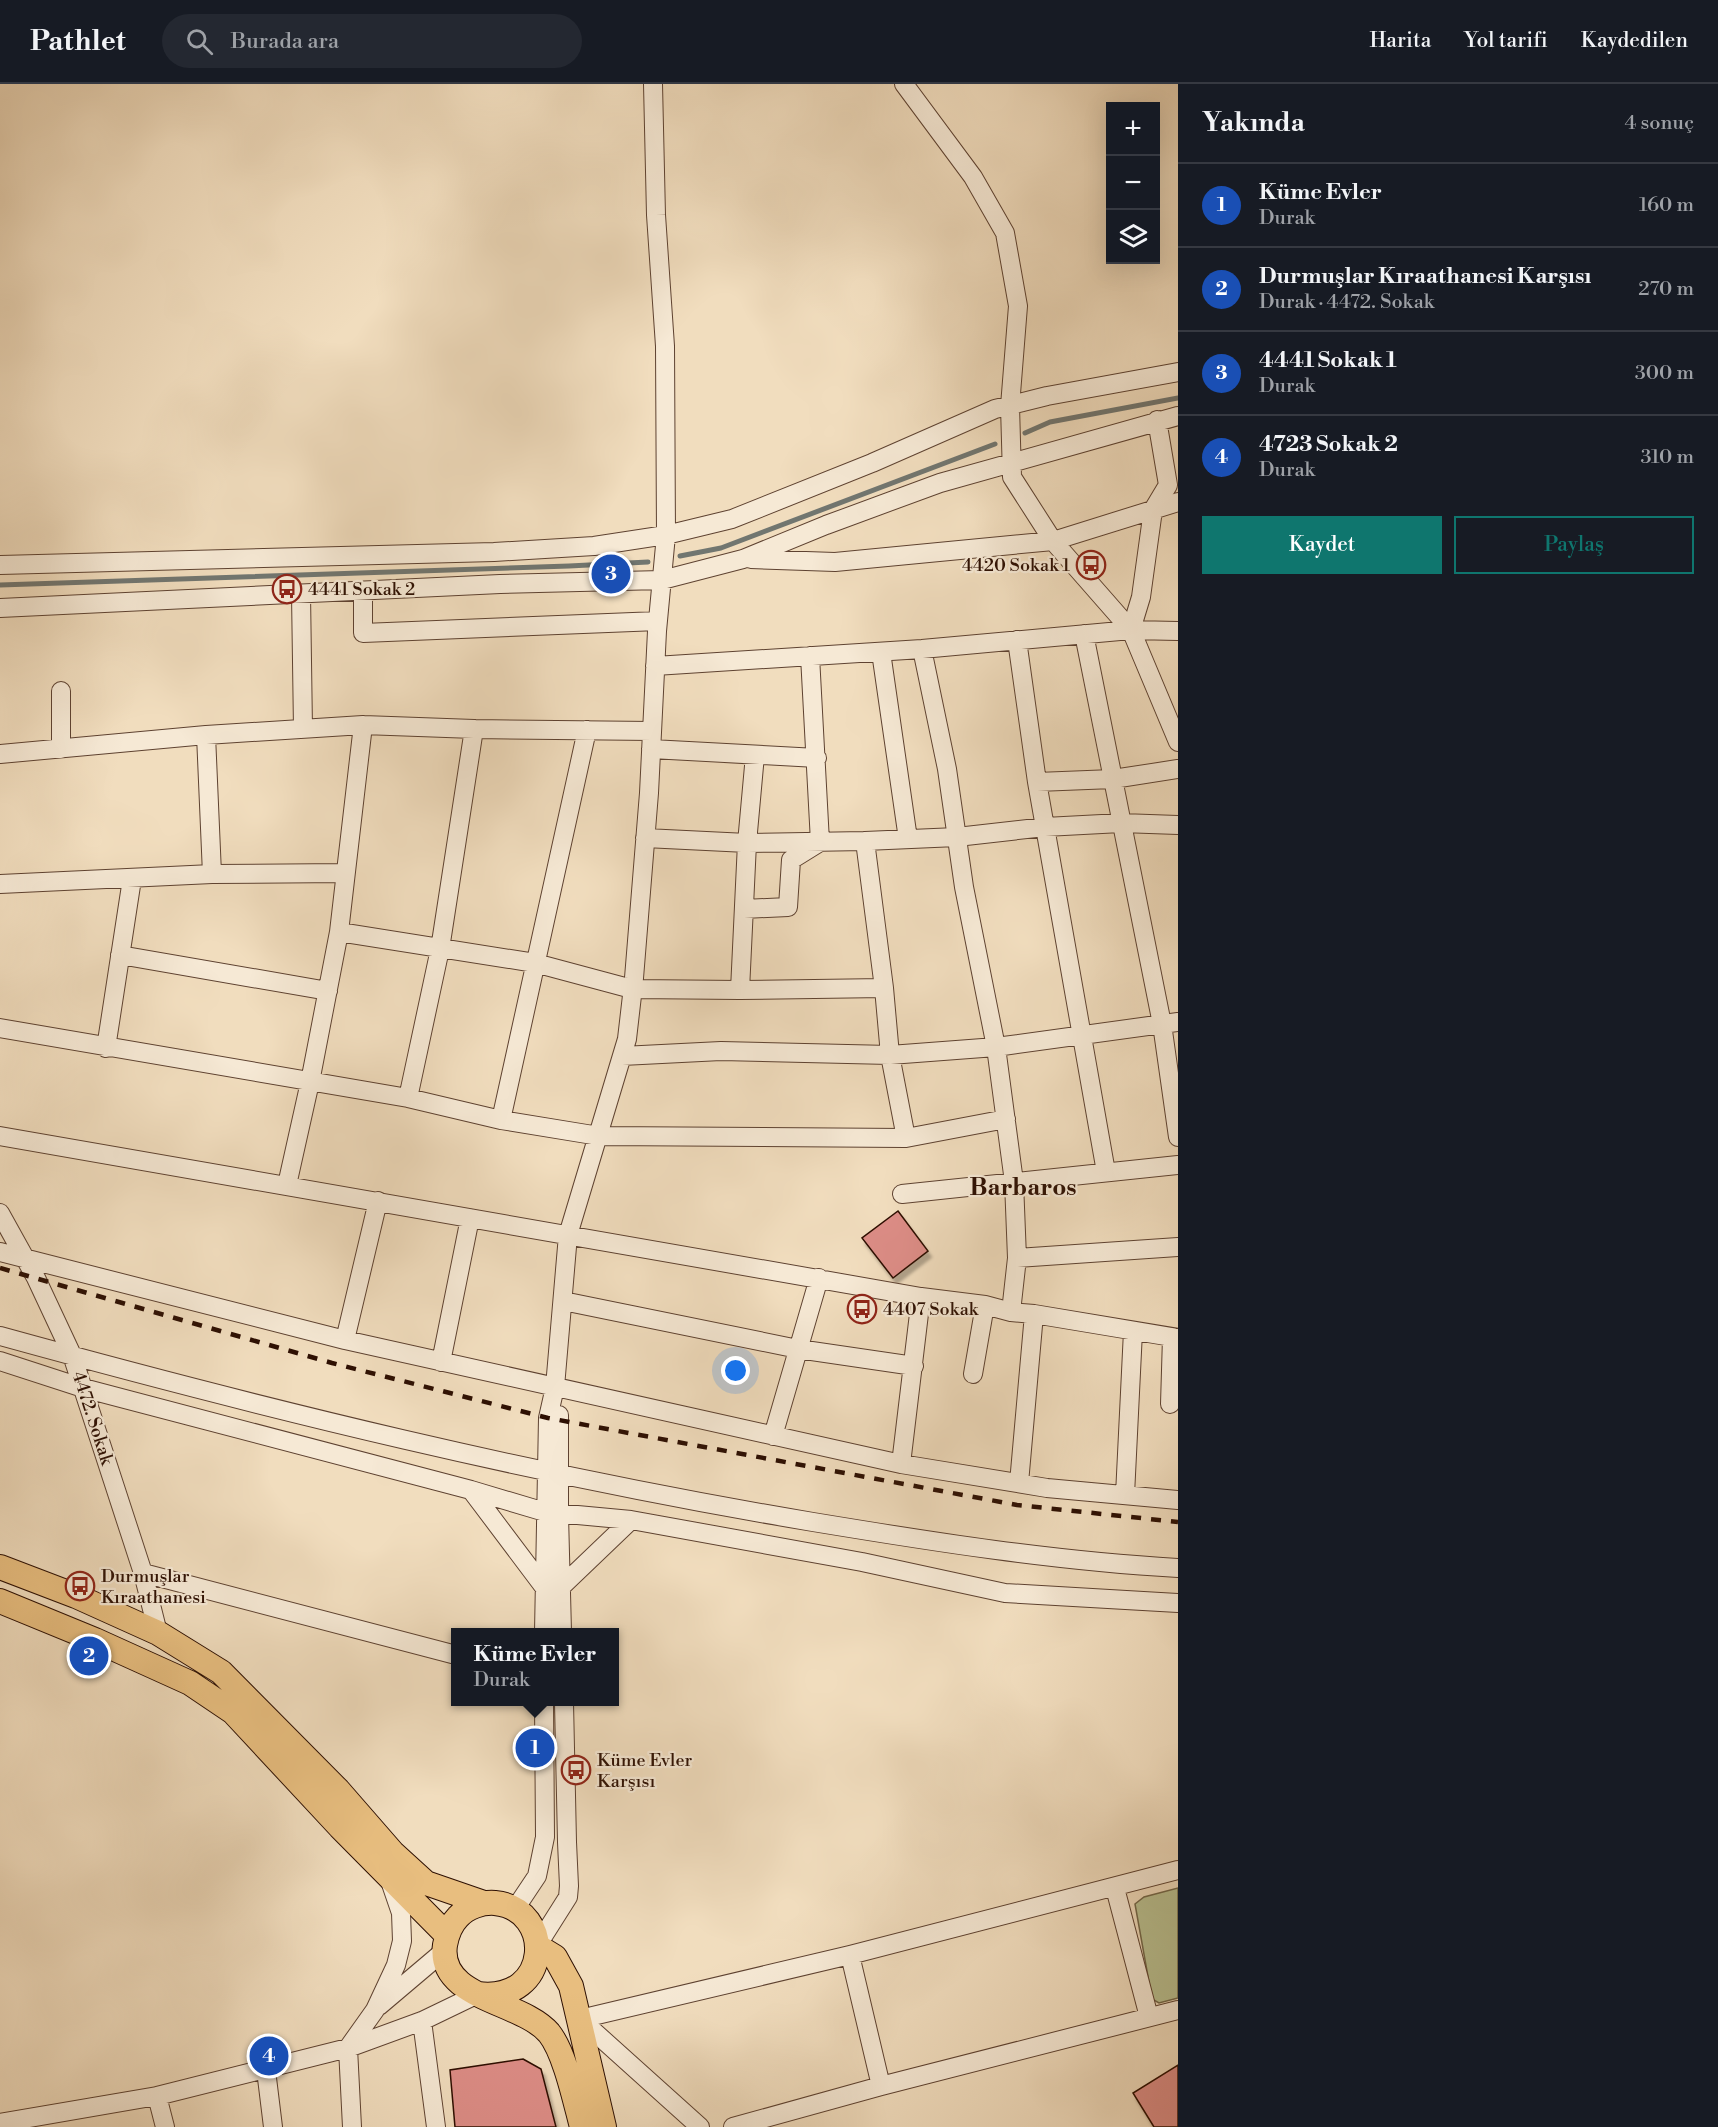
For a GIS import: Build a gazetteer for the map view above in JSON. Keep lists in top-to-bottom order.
{
  "streets": {
    "street": ["4472. Sokak"]
  },
  "districts": ["Barbaros"],
  "places": {
    "bus stop": [
      "4420 Sokak 1",
      "4441 Sokak 2",
      "4407 Sokak",
      "Durmuşlar Kıraathanesi",
      "Küme Evler Karşısı"
    ]
  },
  "page": {
    "header": "Pathlet",
    "search": "Burada ara",
    "nav": ["Harita", "Yol tarifi", "Kaydedilen"],
    "heading": ["Yakında", "4 sonuç"],
    "map_buttons": ["+", "−"],
    "list": [
      {
        "mark": "1",
        "name": "Küme Evler",
        "note": "Durak",
        "value": "160 m"
      },
      {
        "mark": "2",
        "name": "Durmuşlar Kıraathanesi Karşısı",
        "note": "Durak · 4472. Sokak",
        "value": "270 m"
      },
      {
        "mark": "3",
        "name": "4441 Sokak 1",
        "note": "Durak",
        "value": "300 m"
      },
      {
        "mark": "4",
        "name": "4723 Sokak 2",
        "note": "Durak",
        "value": "310 m"
      }
    ],
    "buttons": ["Kaydet", "Paylaş"],
    "pins": [
      "3",
      "2",
      "1",
      "4"
    ],
    "popup": ["Küme Evler", "Durak"]
  }
}
